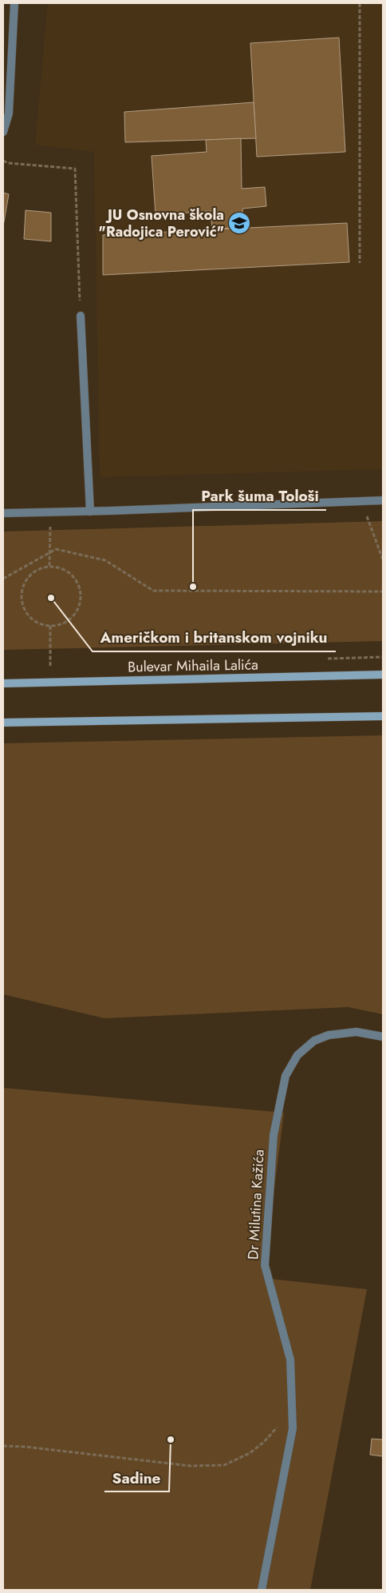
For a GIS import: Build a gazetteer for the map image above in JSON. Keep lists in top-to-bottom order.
{
  "streets": {
    "main road": ["Bulevar Mihaila Lalića"],
    "street": ["Dr Milutina Kažića"]
  },
  "places": {
    "school or university": ["JU Osnovna škola \"Radojica Perović\""],
    "other": ["Park šuma Tološi", "Američkom i britanskom vojniku", "Sadine"]
  }
}
